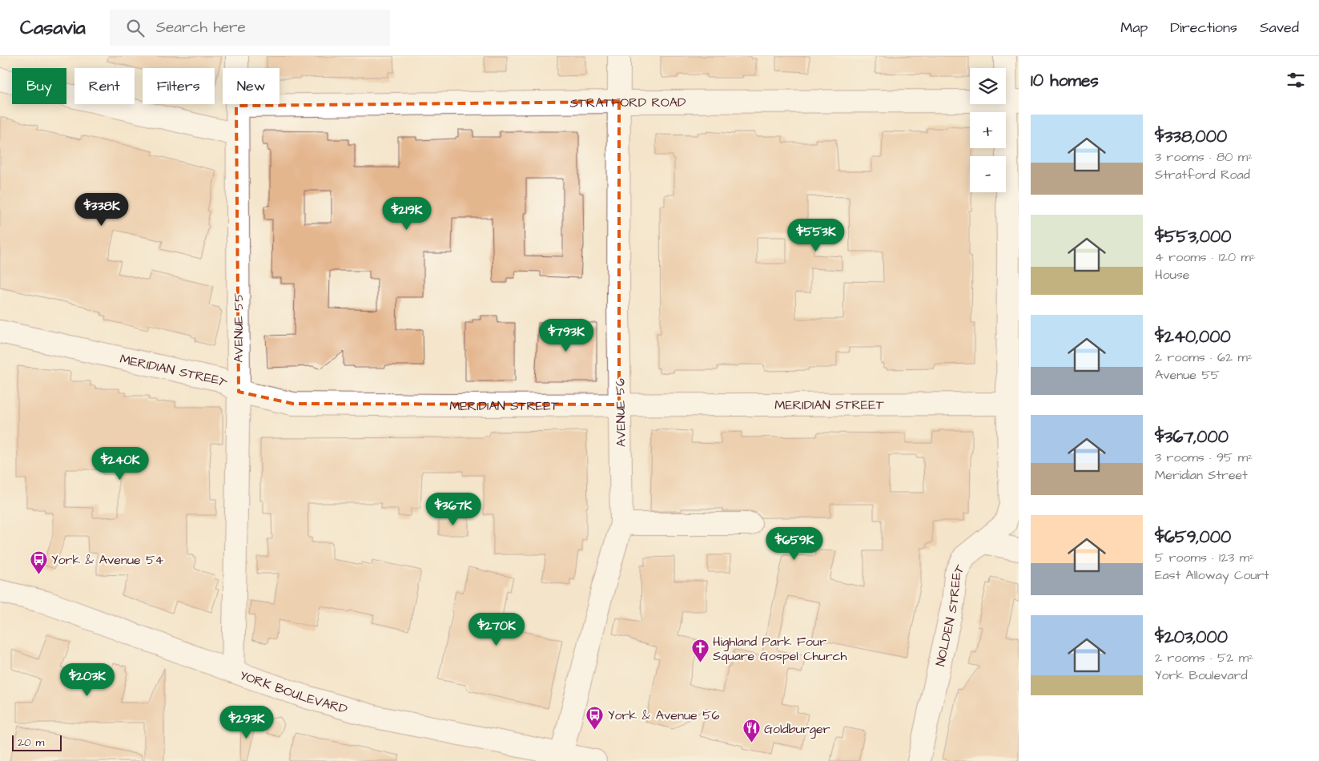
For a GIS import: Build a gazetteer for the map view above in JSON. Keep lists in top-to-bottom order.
{
  "streets": {
    "street": [
      "STRATFORD ROAD",
      "AVENUE 55",
      "MERIDIAN STREET",
      "AVENUE 56",
      "NOLDEN STREET",
      "YORK BOULEVARD"
    ]
  },
  "crossings": [
    ["STRATFORD ROAD", "AVENUE 55"],
    ["STRATFORD ROAD", "AVENUE 56"],
    ["STRATFORD ROAD", "NOLDEN STREET"],
    ["AVENUE 55", "MERIDIAN STREET"],
    ["AVENUE 55", "YORK BOULEVARD"],
    ["MERIDIAN STREET", "AVENUE 56"],
    ["MERIDIAN STREET", "NOLDEN STREET"],
    ["AVENUE 56", "YORK BOULEVARD"]
  ],
  "places": {
    "bus stop": ["York & Avenue 54", "York & Avenue 56"],
    "church": ["Highland Park Four Square Gospel Church"],
    "restaurant": ["Goldburger"]
  },
  "scale_bar": "20 m",
  "page": {
    "header": "Casavia",
    "search": "Search here",
    "nav": ["Map", "Directions", "Saved"],
    "heading": "10 homes",
    "map_buttons": ["+", "−"],
    "chip": [
      "Buy",
      "Rent",
      "Filters",
      "New"
    ],
    "list": [
      {
        "name": "$338,000",
        "note": "3 rooms · 80 m² · Stratford Road"
      },
      {
        "name": "$553,000",
        "note": "4 rooms · 120 m² · House"
      },
      {
        "name": "$240,000",
        "note": "2 rooms · 62 m² · Avenue 55"
      },
      {
        "name": "$367,000",
        "note": "3 rooms · 95 m² · Meridian Street"
      },
      {
        "name": "$659,000",
        "note": "5 rooms · 123 m² · East Alloway Court"
      },
      {
        "name": "$203,000",
        "note": "2 rooms · 52 m² · York Boulevard"
      }
    ],
    "price": [
      "$338K",
      "$219K",
      "$553K",
      "$793K",
      "$240K",
      "$367K",
      "$659K",
      "$270K",
      "$203K",
      "$293K"
    ],
    "scale": "20 m"
  }
}
